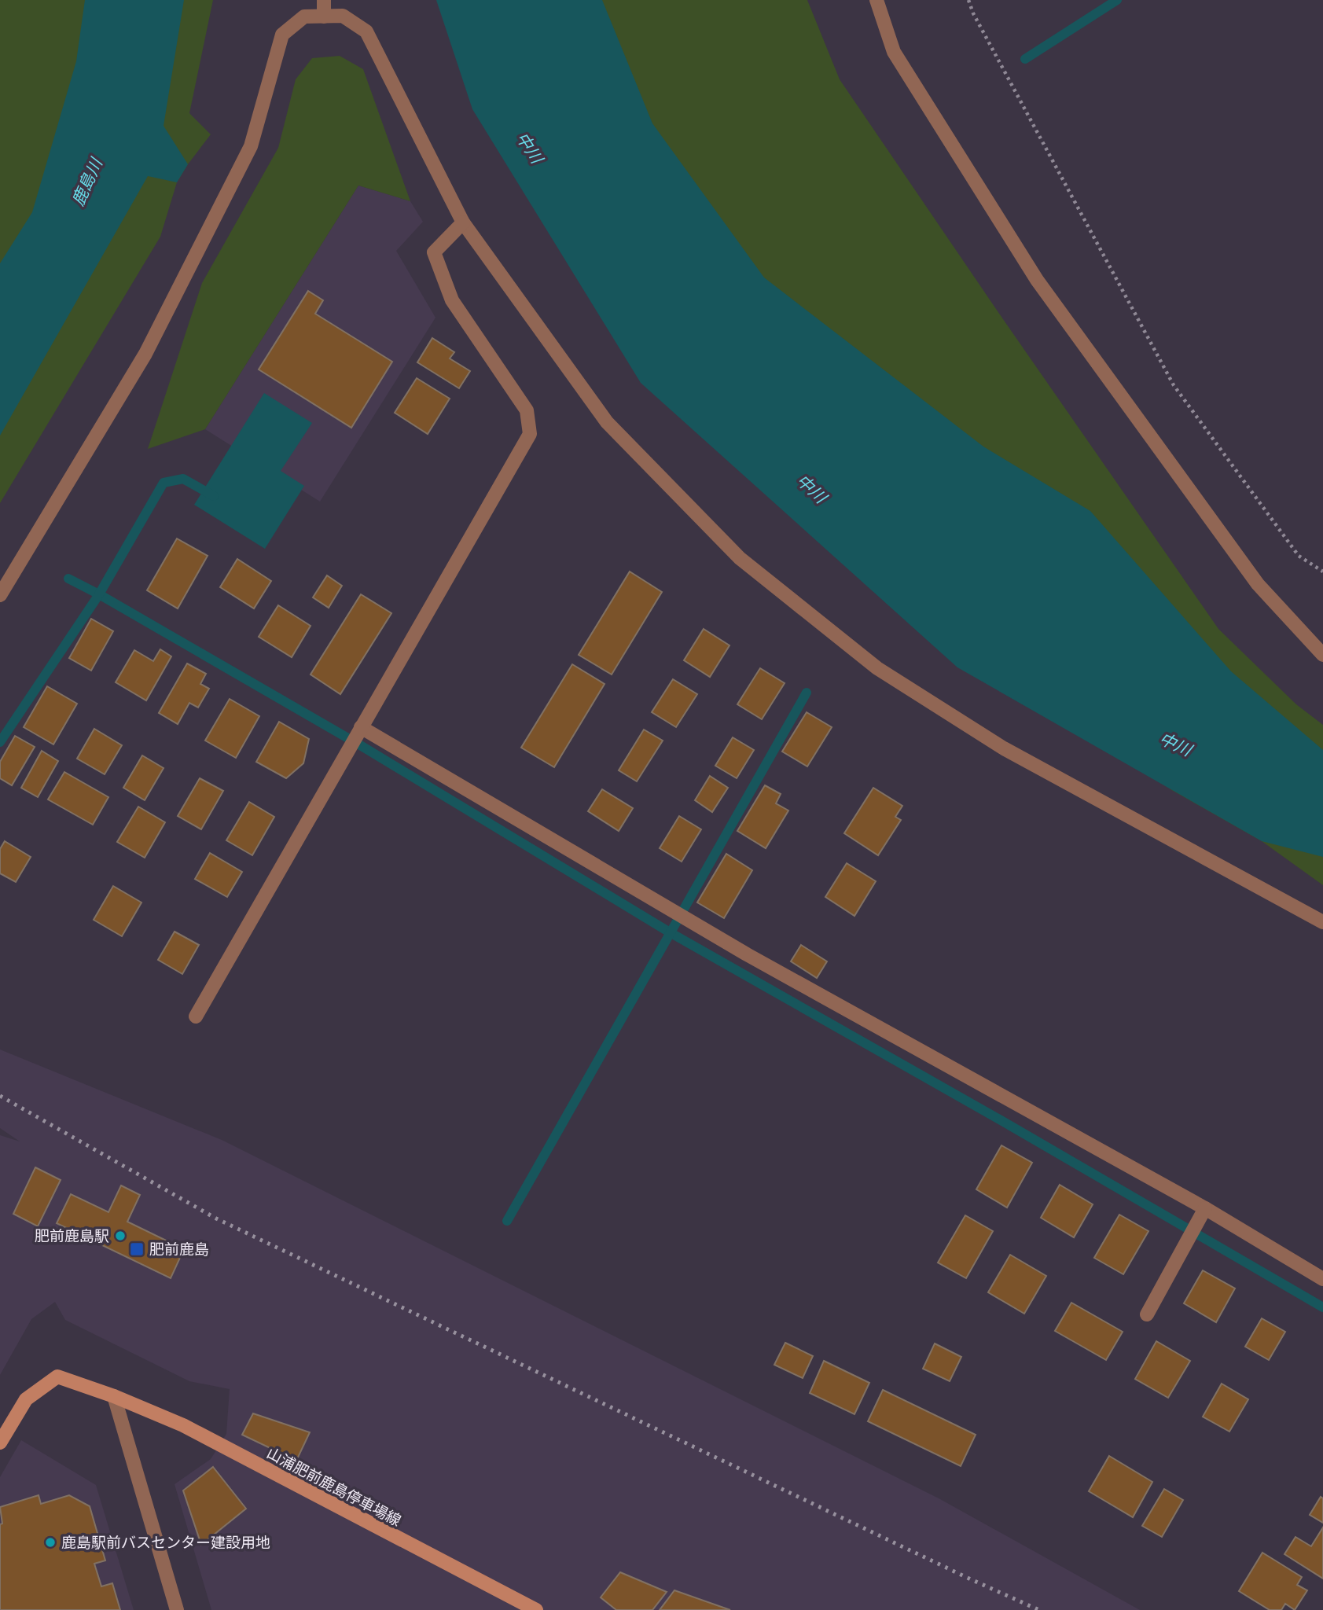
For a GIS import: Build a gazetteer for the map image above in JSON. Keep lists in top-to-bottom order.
{
  "streets": {
    "main road": ["山浦肥前鹿島停車場線"]
  },
  "water": ["中川", "鹿島川"],
  "places": {
    "other": ["肥前鹿島駅", "鹿島駅前バスセンター建設用地"],
    "transit": ["肥前鹿島"]
  }
}
